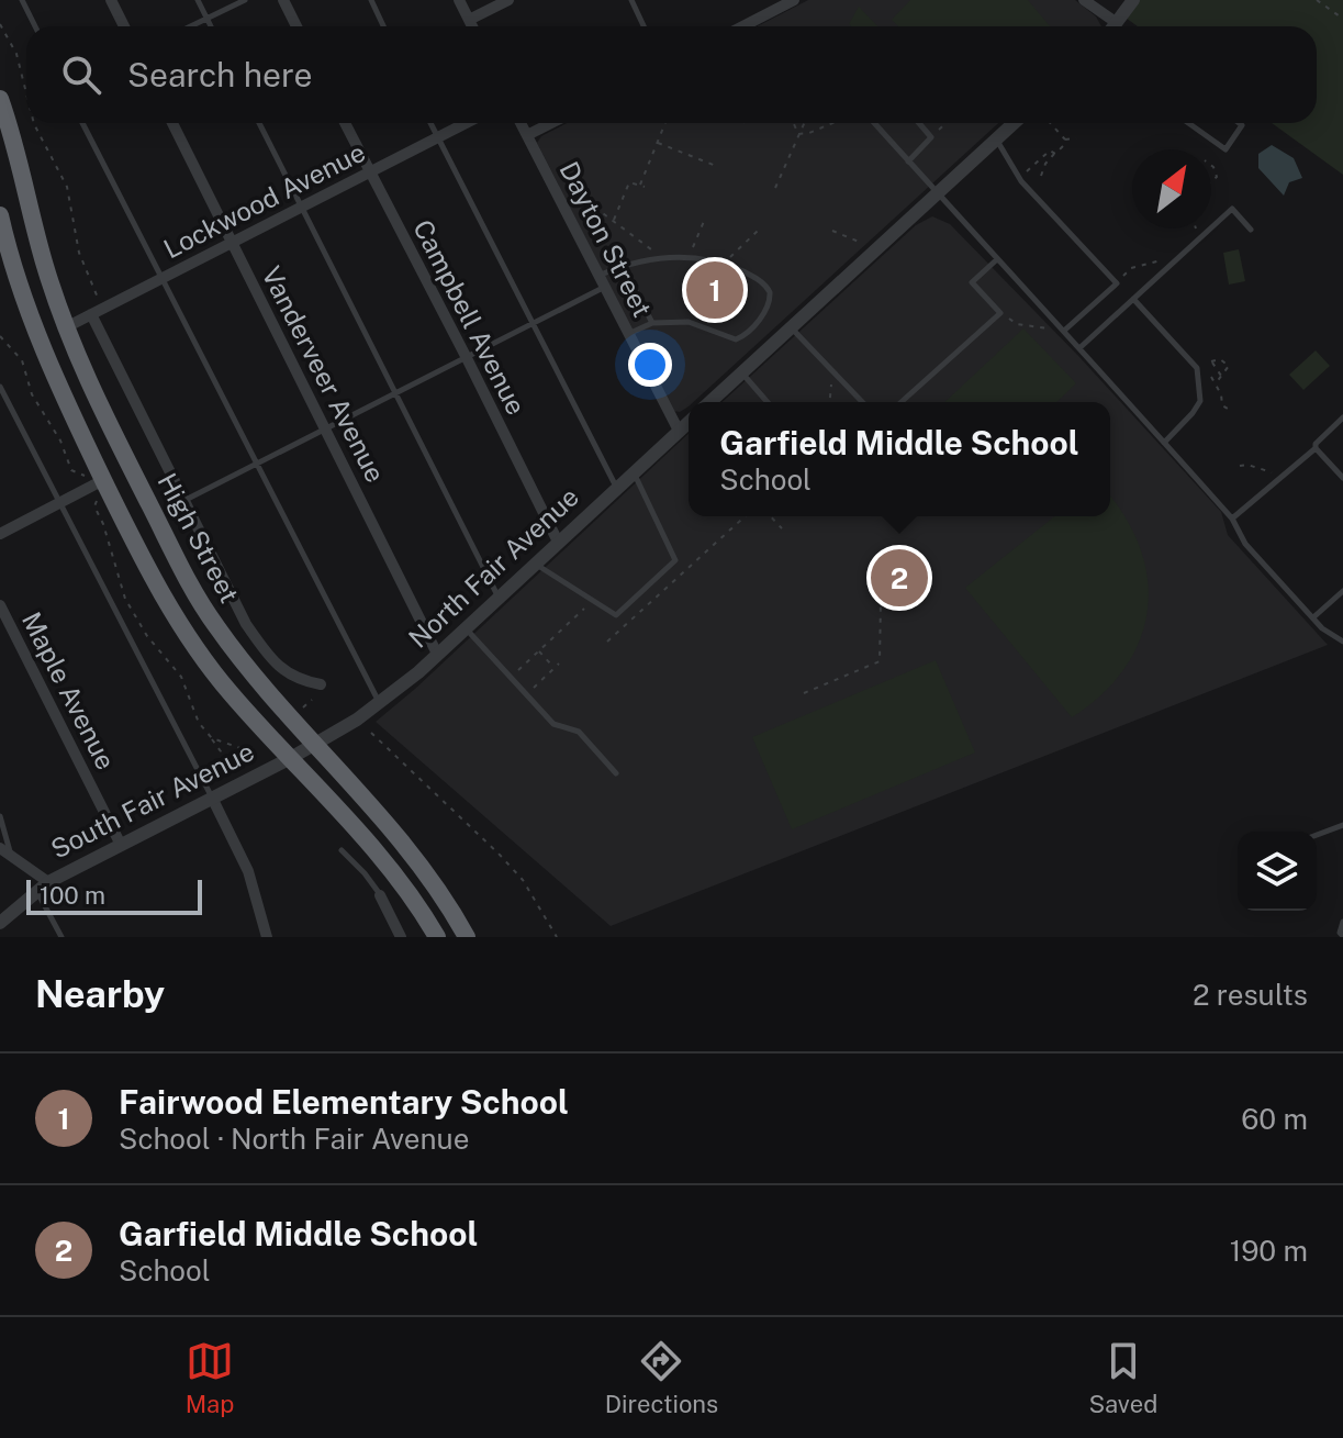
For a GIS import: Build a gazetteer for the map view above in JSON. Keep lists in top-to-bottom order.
{
  "streets": {
    "highway": ["High Street"],
    "street": [
      "Lockwood Avenue",
      "Dayton Street",
      "Campbell Avenue",
      "Vanderveer Avenue",
      "North Fair Avenue",
      "Maple Avenue",
      "South Fair Avenue"
    ]
  },
  "crossings": [
    ["Lockwood Avenue", "Campbell Avenue"],
    ["Lockwood Avenue", "Vanderveer Avenue"],
    ["Lockwood Avenue", "High Street"],
    ["Dayton Street", "North Fair Avenue"],
    ["Campbell Avenue", "North Fair Avenue"],
    ["Vanderveer Avenue", "North Fair Avenue"],
    ["High Street", "North Fair Avenue"],
    ["High Street", "South Fair Avenue"],
    ["North Fair Avenue", "South Fair Avenue"],
    ["Maple Avenue", "South Fair Avenue"]
  ],
  "scale_bar": "100 m",
  "north": "top right",
  "page": {
    "search": "Search here",
    "pins": ["1", "2"],
    "popup": ["Garfield Middle School", "School"],
    "scale": "100 m",
    "heading": ["Nearby", "2 results"],
    "list": [
      {
        "mark": "1",
        "name": "Fairwood Elementary School",
        "note": "School · North Fair Avenue",
        "value": "60 m"
      },
      {
        "mark": "2",
        "name": "Garfield Middle School",
        "note": "School",
        "value": "190 m"
      }
    ],
    "nav": ["Map", "Directions", "Saved"]
  }
}
